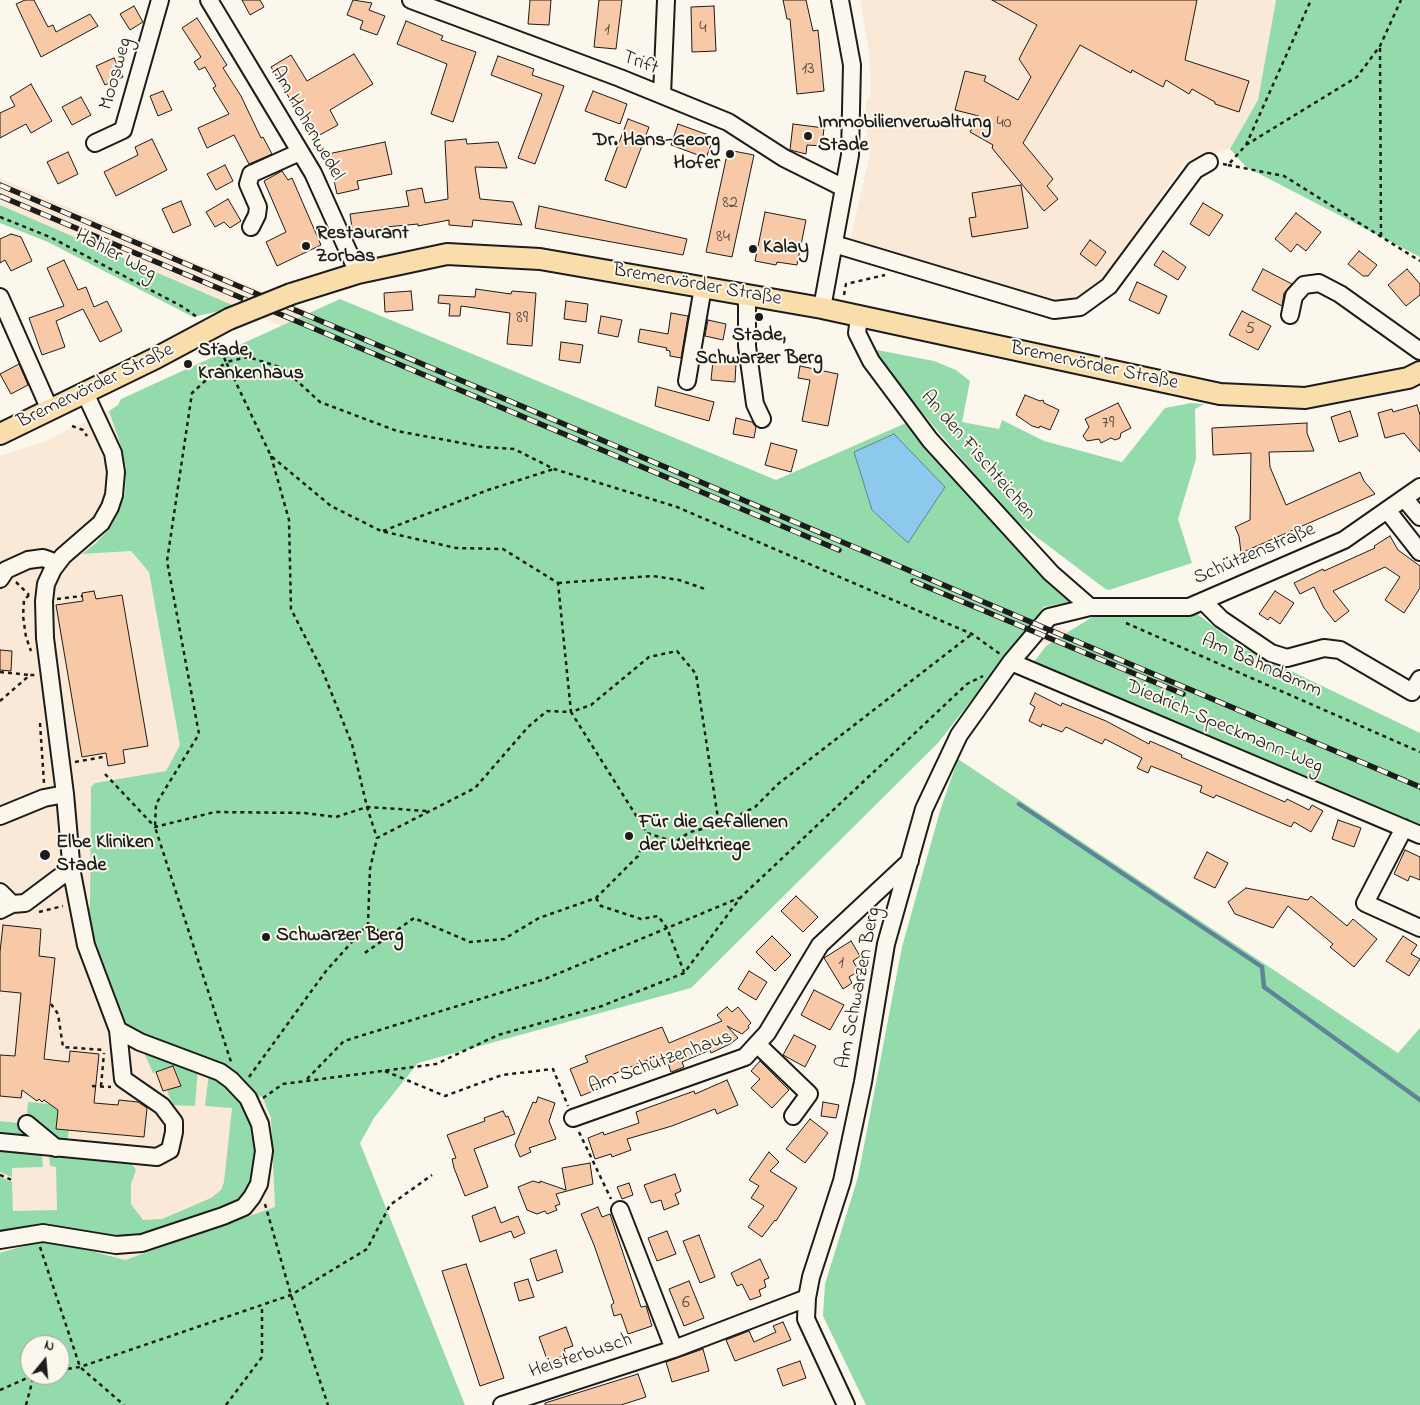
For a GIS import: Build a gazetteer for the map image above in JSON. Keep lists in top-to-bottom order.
{
  "streets": {
    "main road": ["Bremervörder Straße"],
    "street": [
      "Trift",
      "Moosweg",
      "Am Hohenwedel",
      "An den Fischteichen",
      "Schützenstraße",
      "Diedrich-Speckmann-Weg",
      "Am Schwarzen Berg",
      "Am Schützenhaus",
      "Heisterbusch"
    ],
    "path": ["Hahler Weg", "Am Bahndamm"]
  },
  "crossings": [
    ["Am Hohenwedel", "Bremervörder Straße"],
    ["Hahler Weg", "Bremervörder Straße"],
    ["Bremervörder Straße", "An den Fischteichen"],
    ["An den Fischteichen", "Schützenstraße"],
    ["An den Fischteichen", "Am Schwarzen Berg"],
    ["Schützenstraße", "Am Schwarzen Berg"],
    ["Diedrich-Speckmann-Weg", "Am Schwarzen Berg"],
    ["Am Schwarzen Berg", "Am Schützenhaus"],
    ["Am Schwarzen Berg", "Heisterbusch"]
  ],
  "places": [
    "Immobilienverwaltung Stade",
    "Dr. Hans-Georg Hofer",
    "Restaurant Zorbas",
    "Kalay",
    "Stade, Schwarzer Berg",
    "Stade, Krankenhaus",
    "Für die Gefallenen der Weltkriege",
    "Elbe Kliniken Stade",
    "Schwarzer Berg"
  ],
  "house_numbers": [
    "4",
    "1",
    "13",
    "40",
    "82",
    "84",
    "89",
    "5",
    "79",
    "1",
    "6"
  ],
  "north": "top"
}
